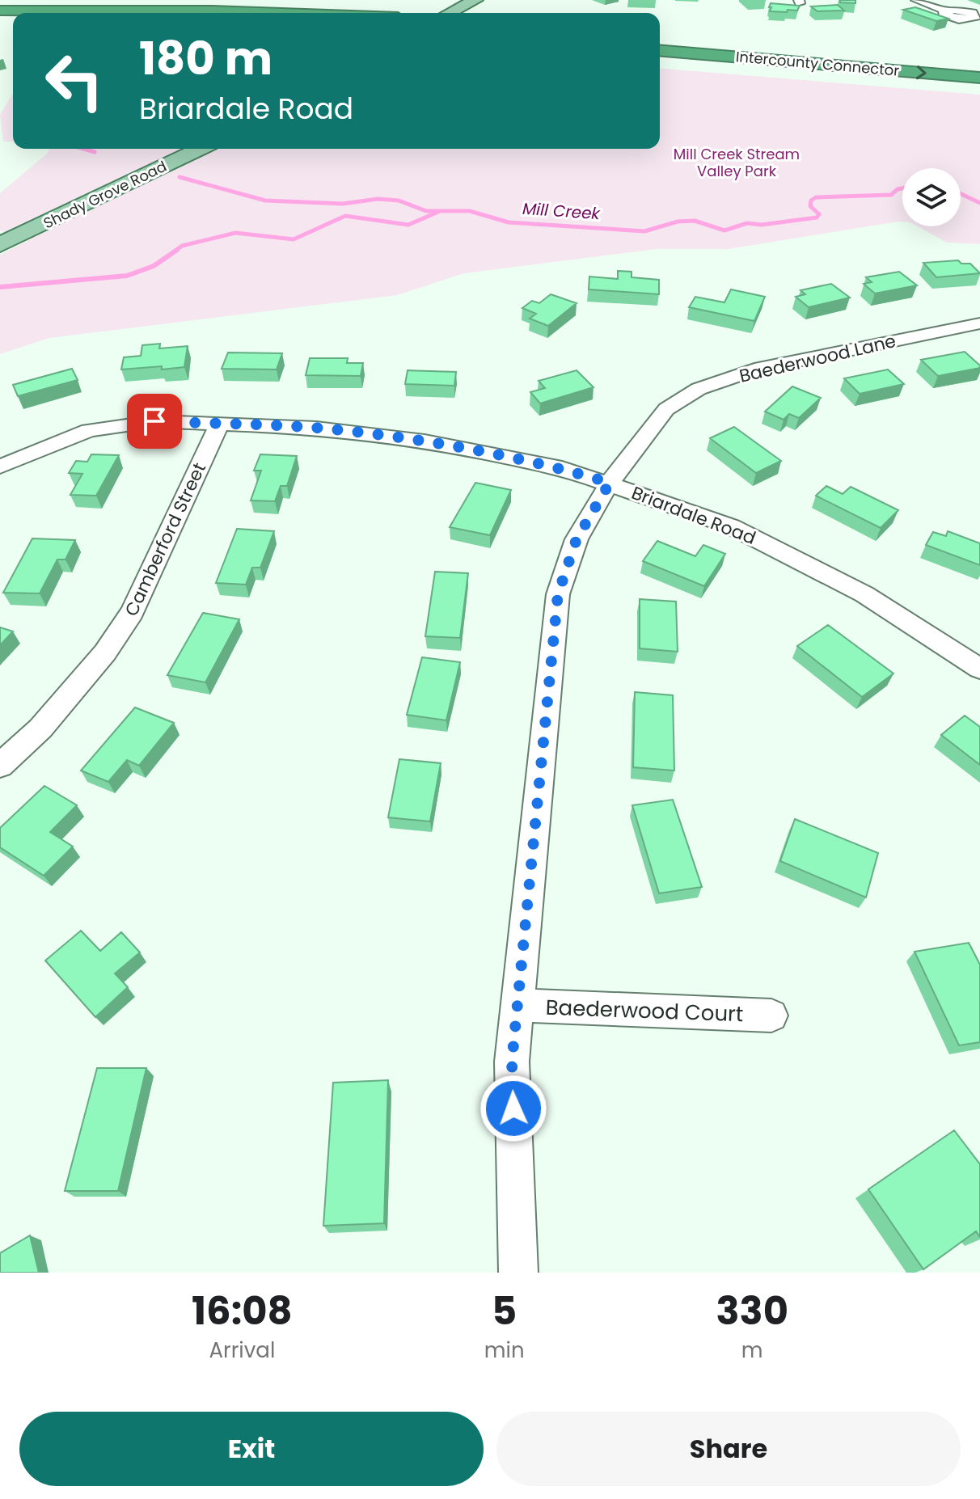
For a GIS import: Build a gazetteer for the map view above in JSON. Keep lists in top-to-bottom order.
{
  "streets": {
    "highway": ["Intercounty Connector"],
    "main road": ["Shady Grove Road"],
    "street": [
      "Baederwood Lane",
      "Briardale Road",
      "Camberford Street",
      "Baederwood Court"
    ]
  },
  "crossings": [
    ["Baederwood Lane", "Briardale Road"],
    ["Baederwood Lane", "Baederwood Court"],
    ["Briardale Road", "Camberford Street"]
  ],
  "water": ["Mill Creek"],
  "parks": ["Mill Creek Stream Valley Park"],
  "page": {
    "turn": ["180 m", "Briardale Road"],
    "eta": [
      "16:08",
      "Arrival",
      "5",
      "min",
      "330",
      "m"
    ],
    "buttons": ["Exit", "Share"]
  }
}
